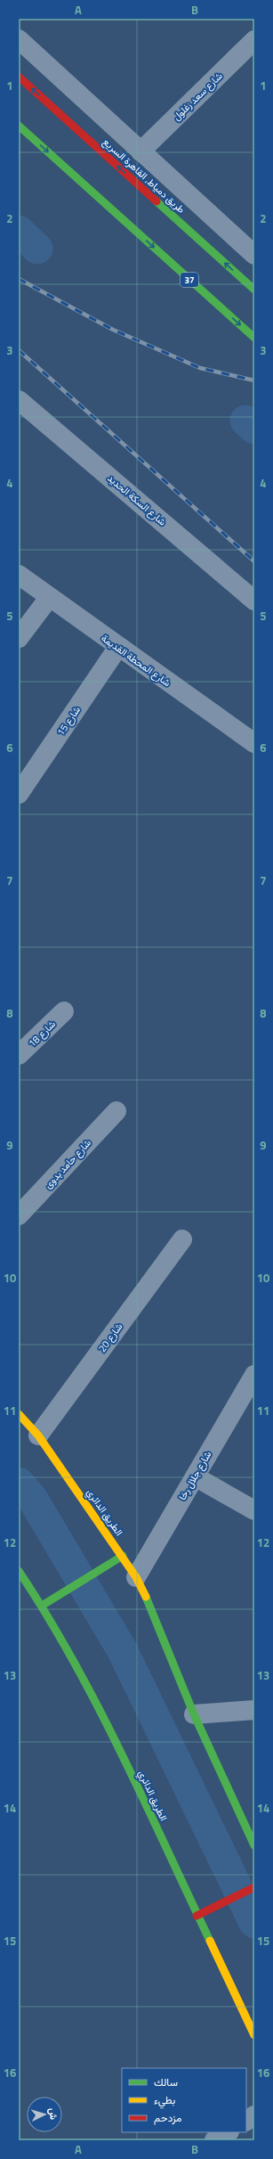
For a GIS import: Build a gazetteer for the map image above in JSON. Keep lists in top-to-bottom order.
{
  "streets": {
    "main road": ["طريق دمياط, القاهرة السريع", "37", "الطريق الدائري"],
    "street": [
      "شارع سعد زغلول",
      "شارع السكة الحديد",
      "شارع المحطة القديمة",
      "شارع 15",
      "شارع 18",
      "شارع حامد بدوى",
      "شارع 20",
      "شارع جلال رخا"
    ]
  },
  "crossings": [
    ["شارع المحطة القديمة", "شارع 15"],
    ["شارع 20", "الطريق الدائري"],
    ["شارع جلال رخا", "الطريق الدائري"]
  ],
  "legend": ["سالك", "بطيء", "مزدحم"],
  "north": "right",
  "grid": {
    "columns": ["A", "B"],
    "rows": [
      "1",
      "2",
      "3",
      "4",
      "5",
      "6",
      "7",
      "8",
      "9",
      "10",
      "11",
      "12",
      "13",
      "14",
      "15",
      "16"
    ]
  }
}
